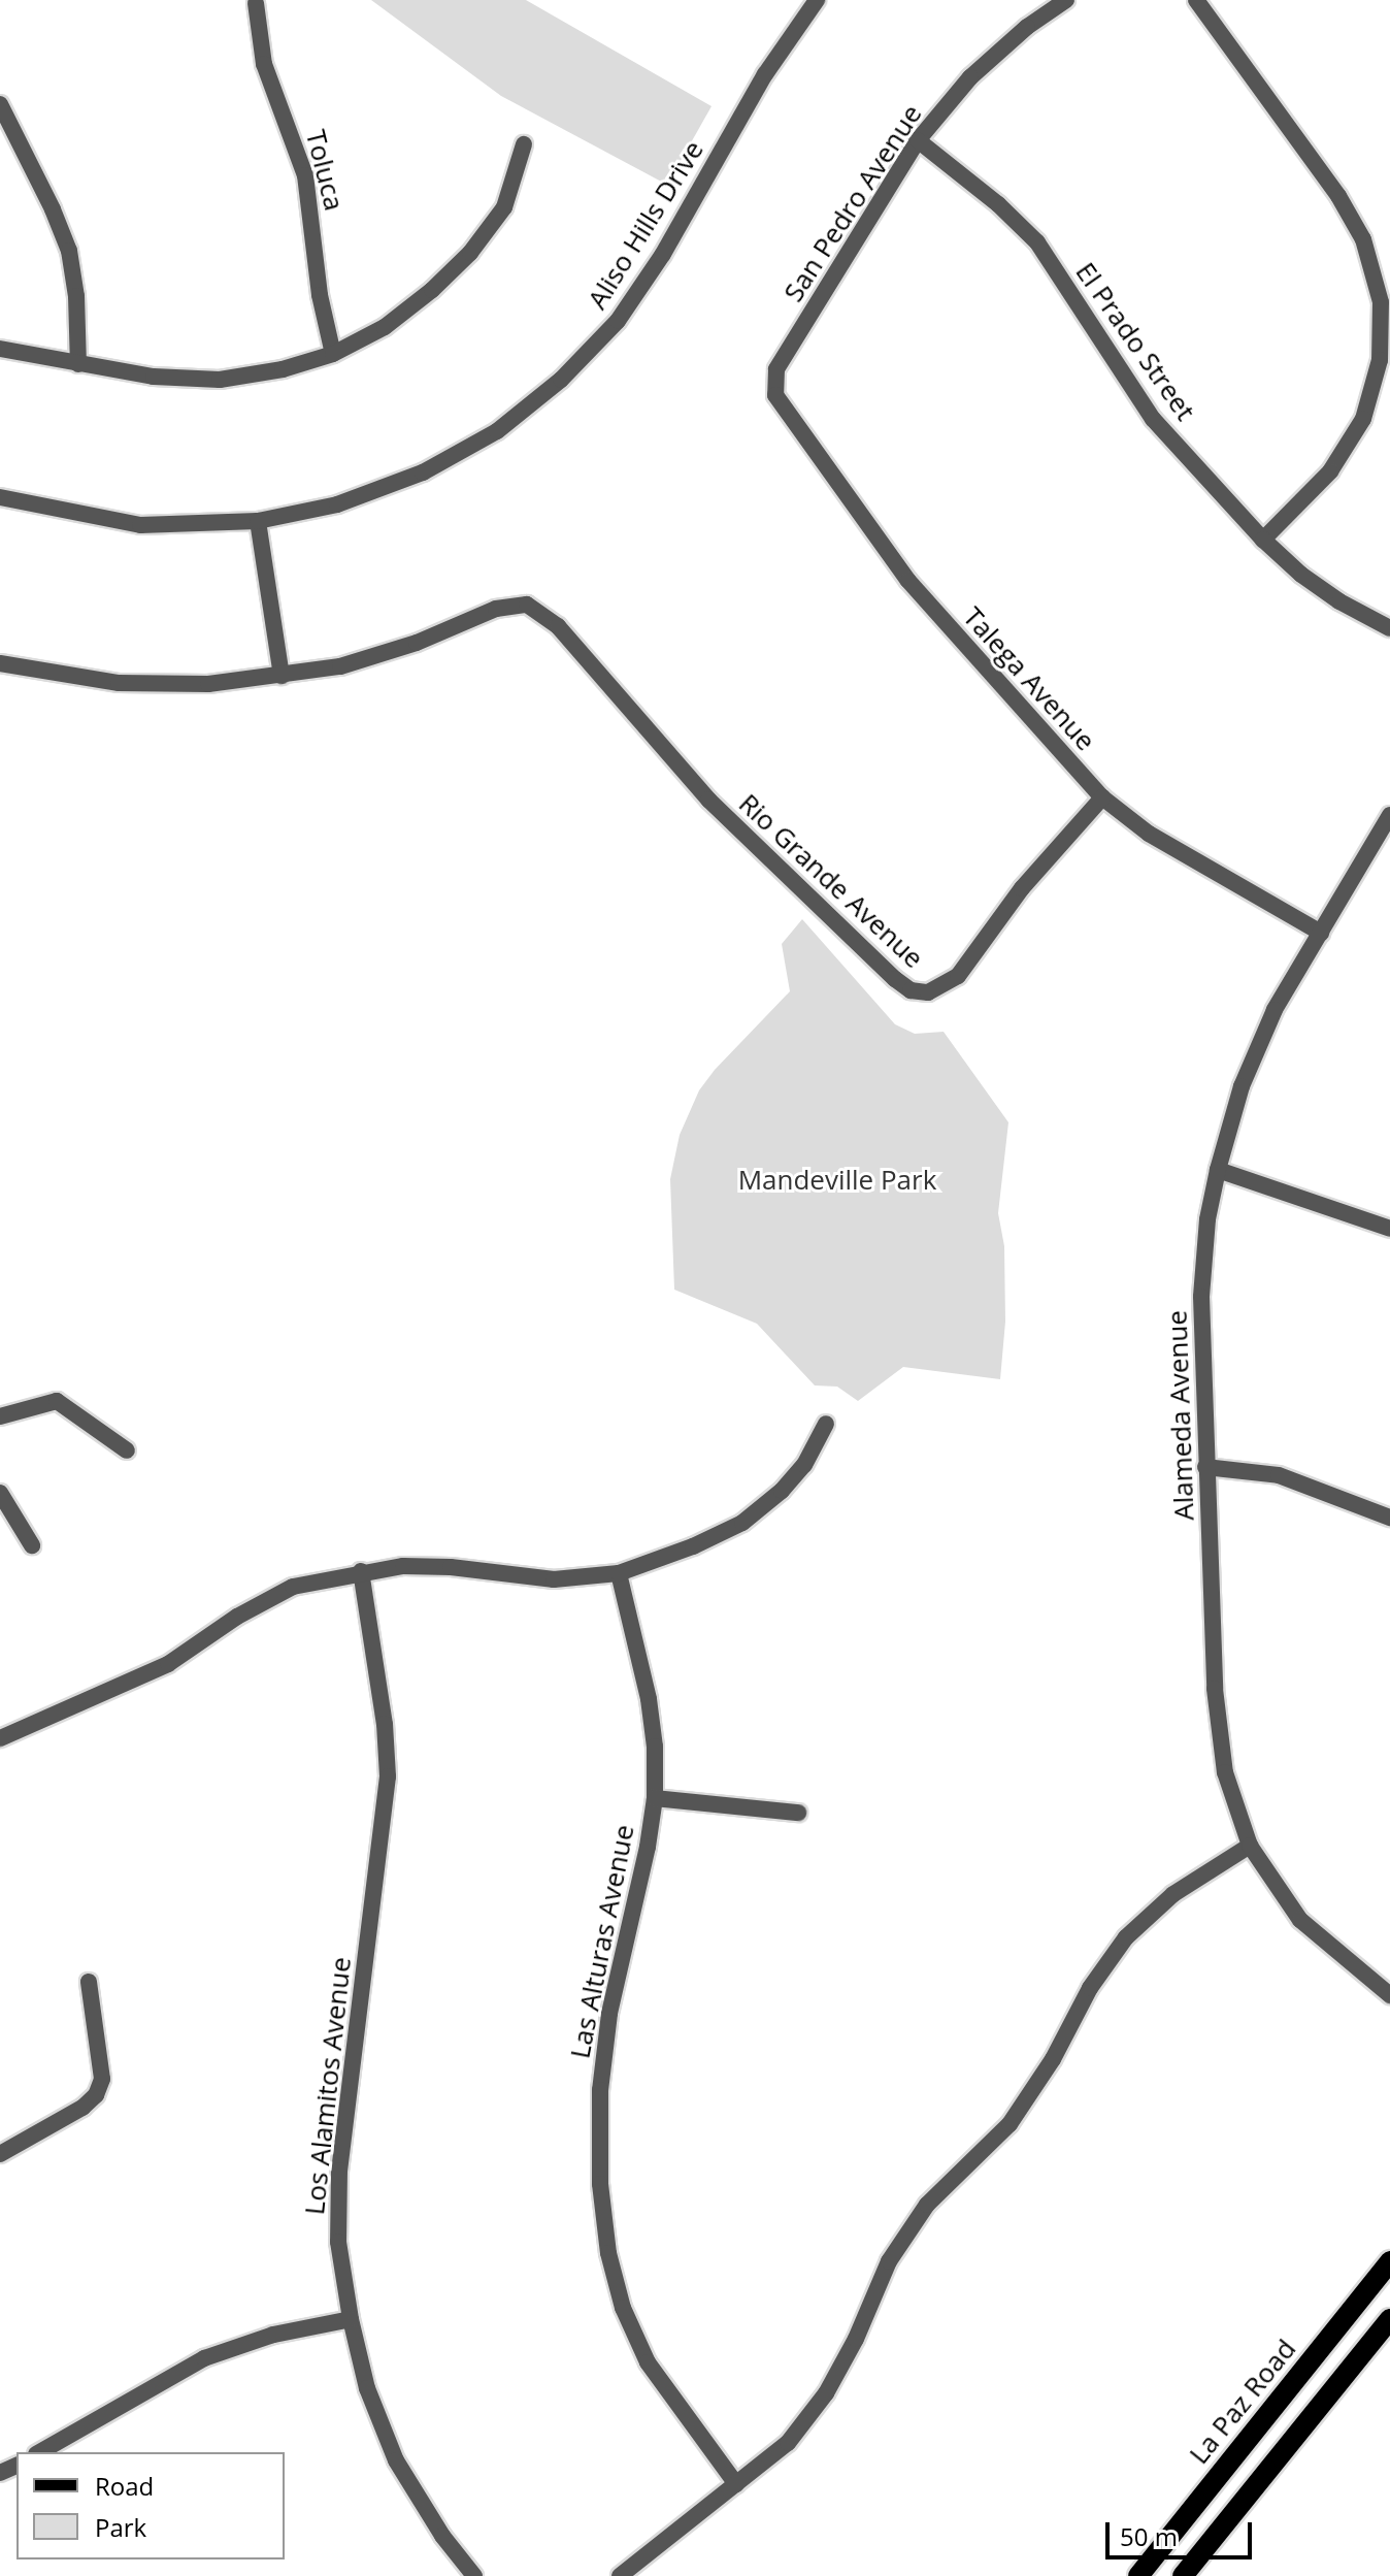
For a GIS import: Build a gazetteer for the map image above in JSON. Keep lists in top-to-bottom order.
{
  "streets": {
    "main road": ["La Paz Road"],
    "street": [
      "Toluca",
      "San Pedro Avenue",
      "Aliso Hills Drive",
      "El Prado Street",
      "Talega Avenue",
      "Rio Grande Avenue",
      "Alameda Avenue",
      "Las Alturas Avenue",
      "Los Alamitos Avenue"
    ]
  },
  "crossings": [
    ["San Pedro Avenue", "El Prado Street"],
    ["San Pedro Avenue", "Talega Avenue"],
    ["Talega Avenue", "Rio Grande Avenue"],
    ["Talega Avenue", "Alameda Avenue"]
  ],
  "parks": ["Mandeville Park"],
  "legend": ["Road", "Park"],
  "scale_bar": "50 m"
}
